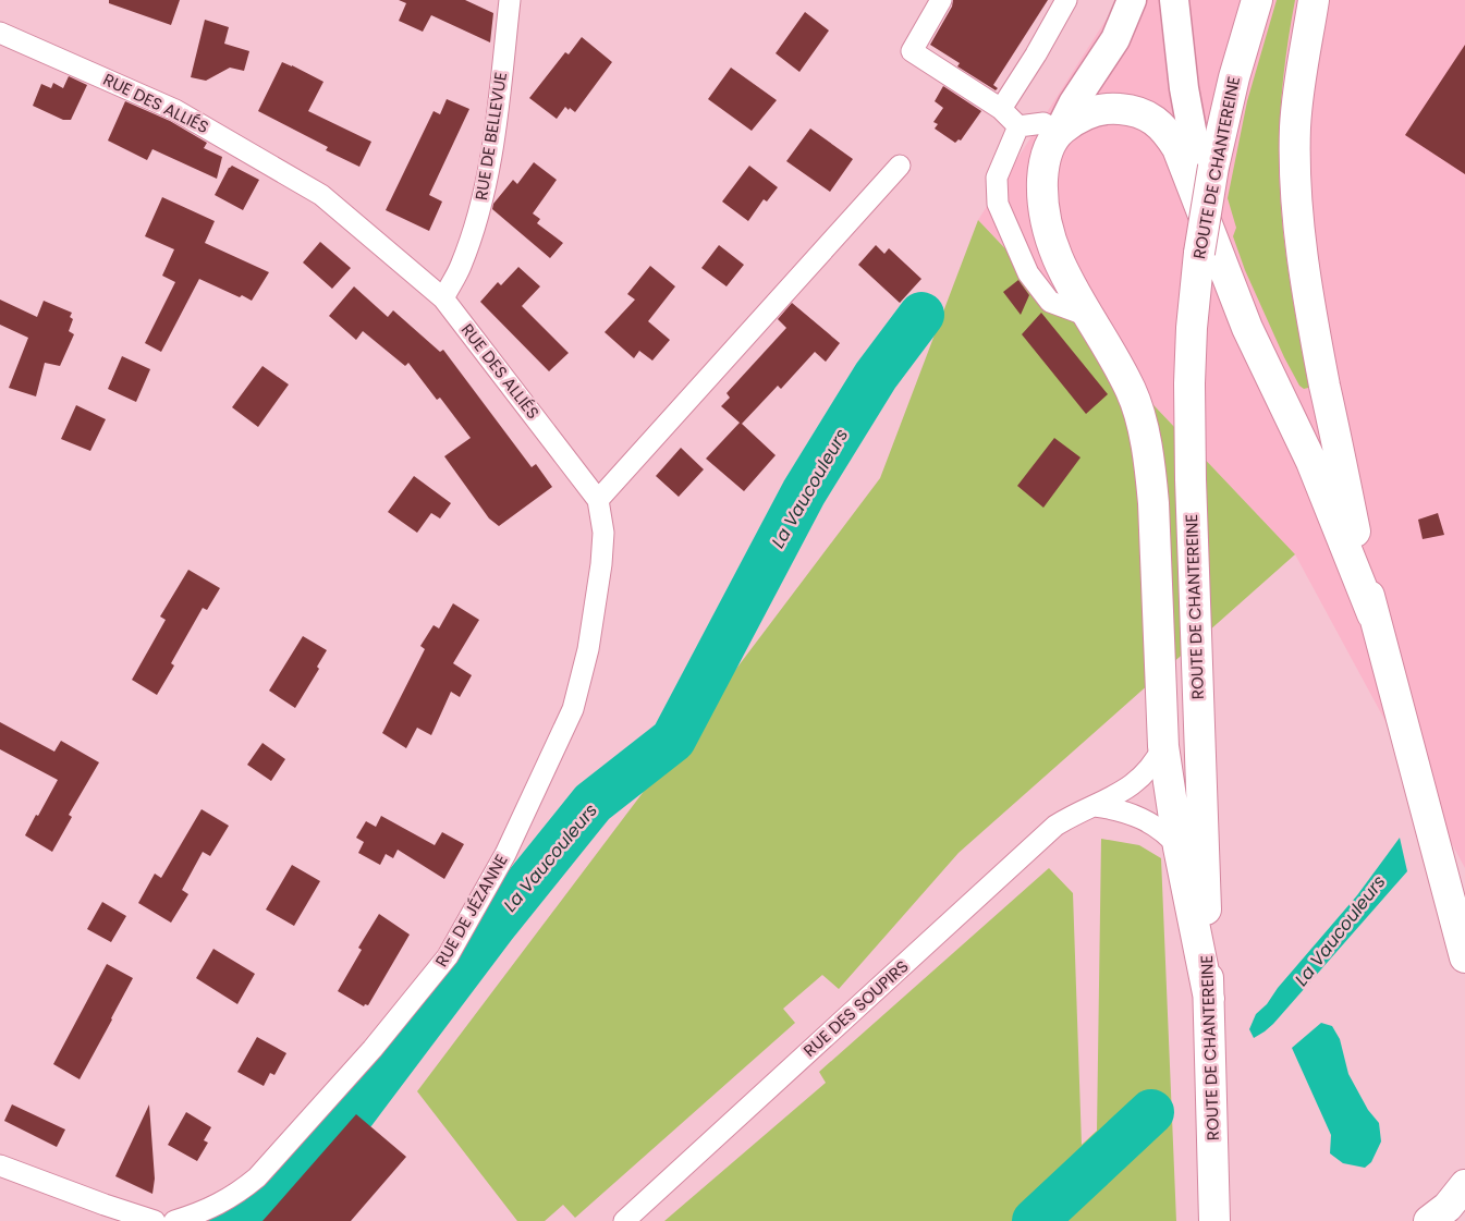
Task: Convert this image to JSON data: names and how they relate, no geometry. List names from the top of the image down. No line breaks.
{"streets":{"main road":["ROUTE DE CHANTEREINE"],"street":["RUE DES ALLIÉS","RUE DE BELLEVUE","RUE DE JÉZANNE","RUE DES SOUPIRS"]},"crossings":[["RUE DES ALLIÉS","RUE DE BELLEVUE"],["RUE DES ALLIÉS","RUE DE JÉZANNE"]],"water":["La Vaucouleurs"]}
